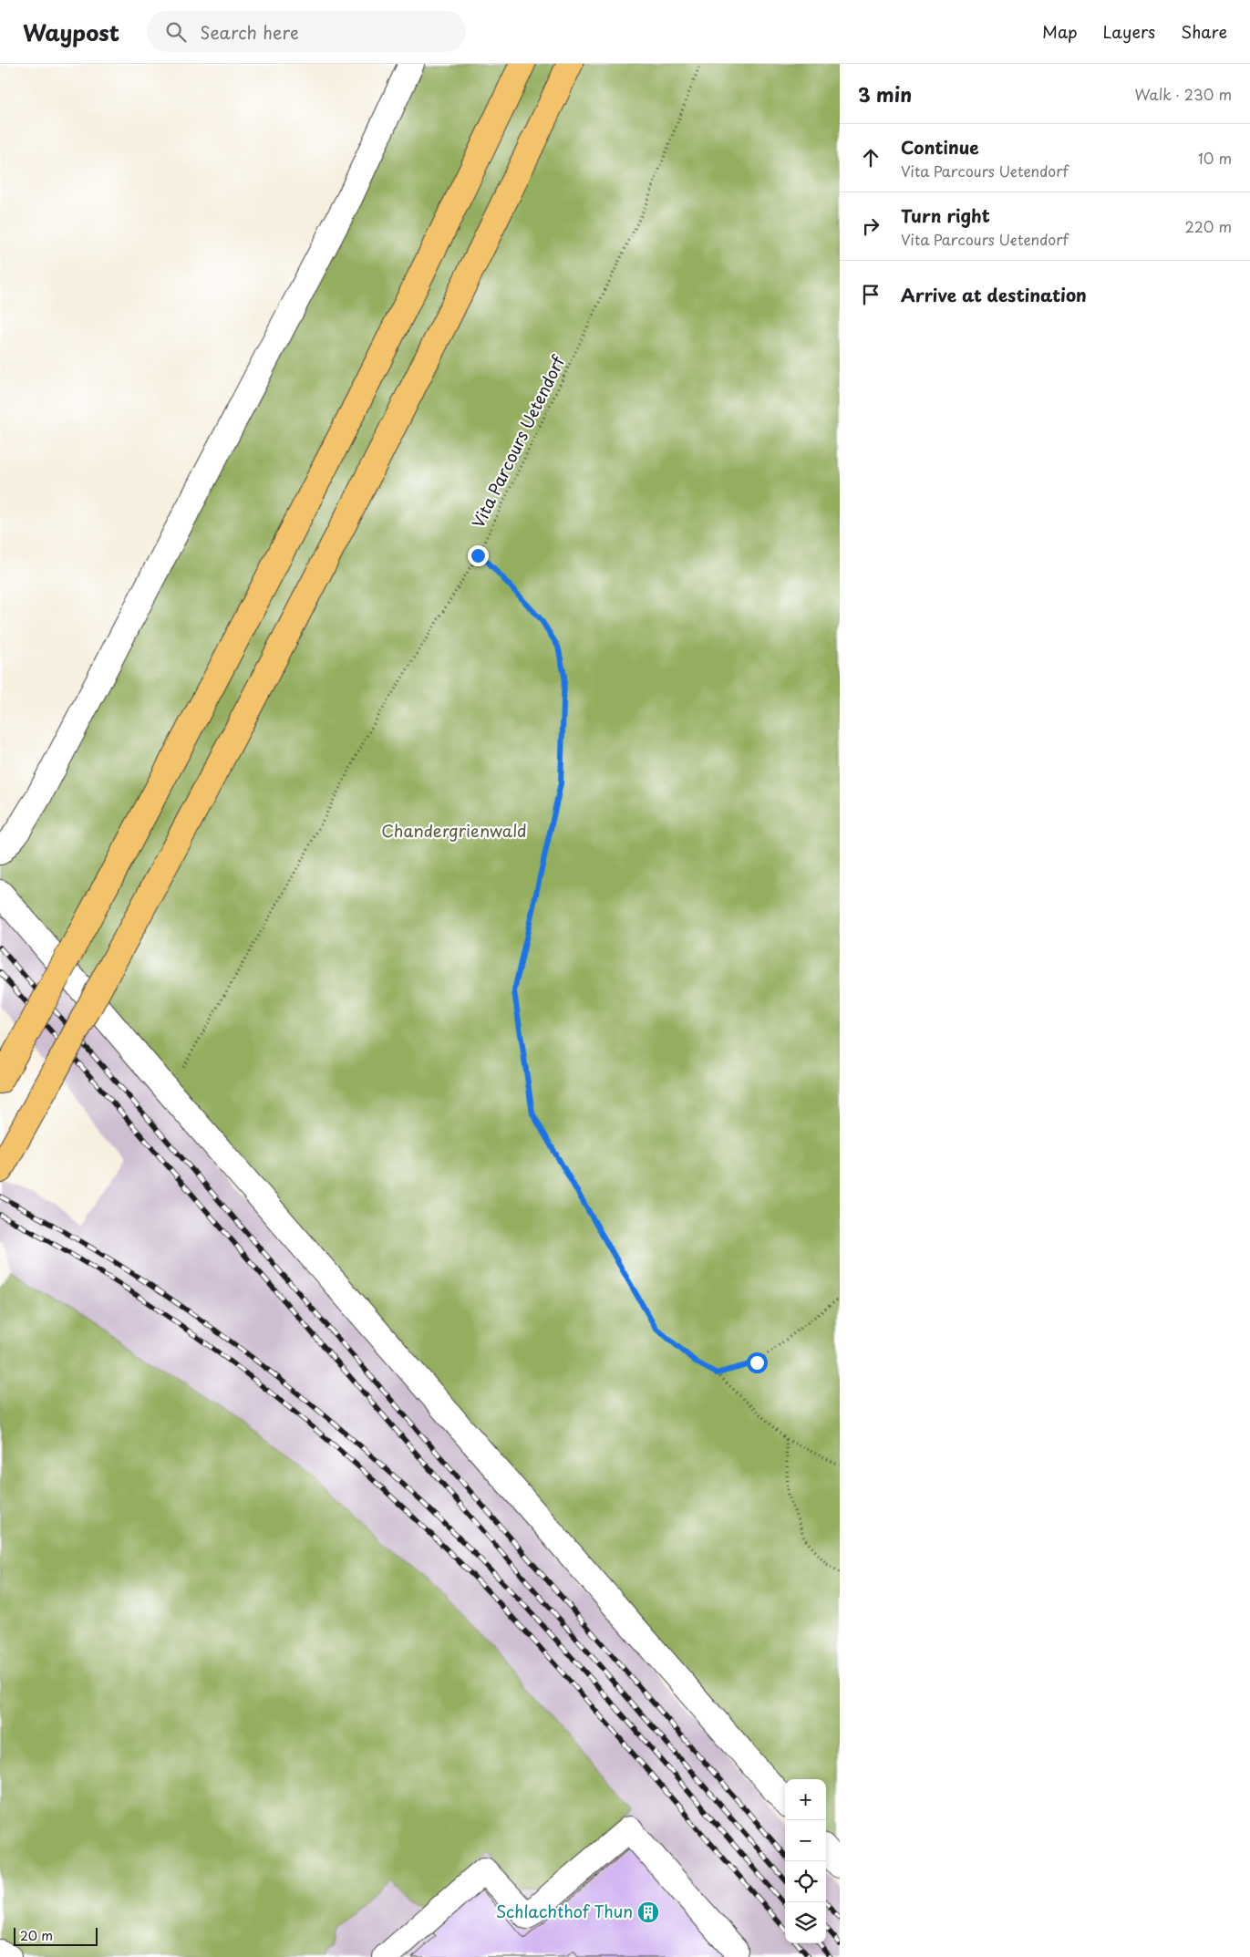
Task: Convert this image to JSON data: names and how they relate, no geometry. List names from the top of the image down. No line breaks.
{"streets":{"path":["Vita Parcours Uetendorf"]},"parks":["Chandergrienwald"],"places":{"building":["Schlachthof Thun"]},"scale_bar":"20 m","page":{"header":"Waypost","search":"Search here","nav":["Map","Layers","Share"],"heading":["3 min","Walk · 230 m"],"list":[["Continue","Vita Parcours Uetendorf","10 m"],["Turn right","Vita Parcours Uetendorf","220 m"],"Arrive at destination"],"map_buttons":["+","−"],"scale":"20 m"}}
